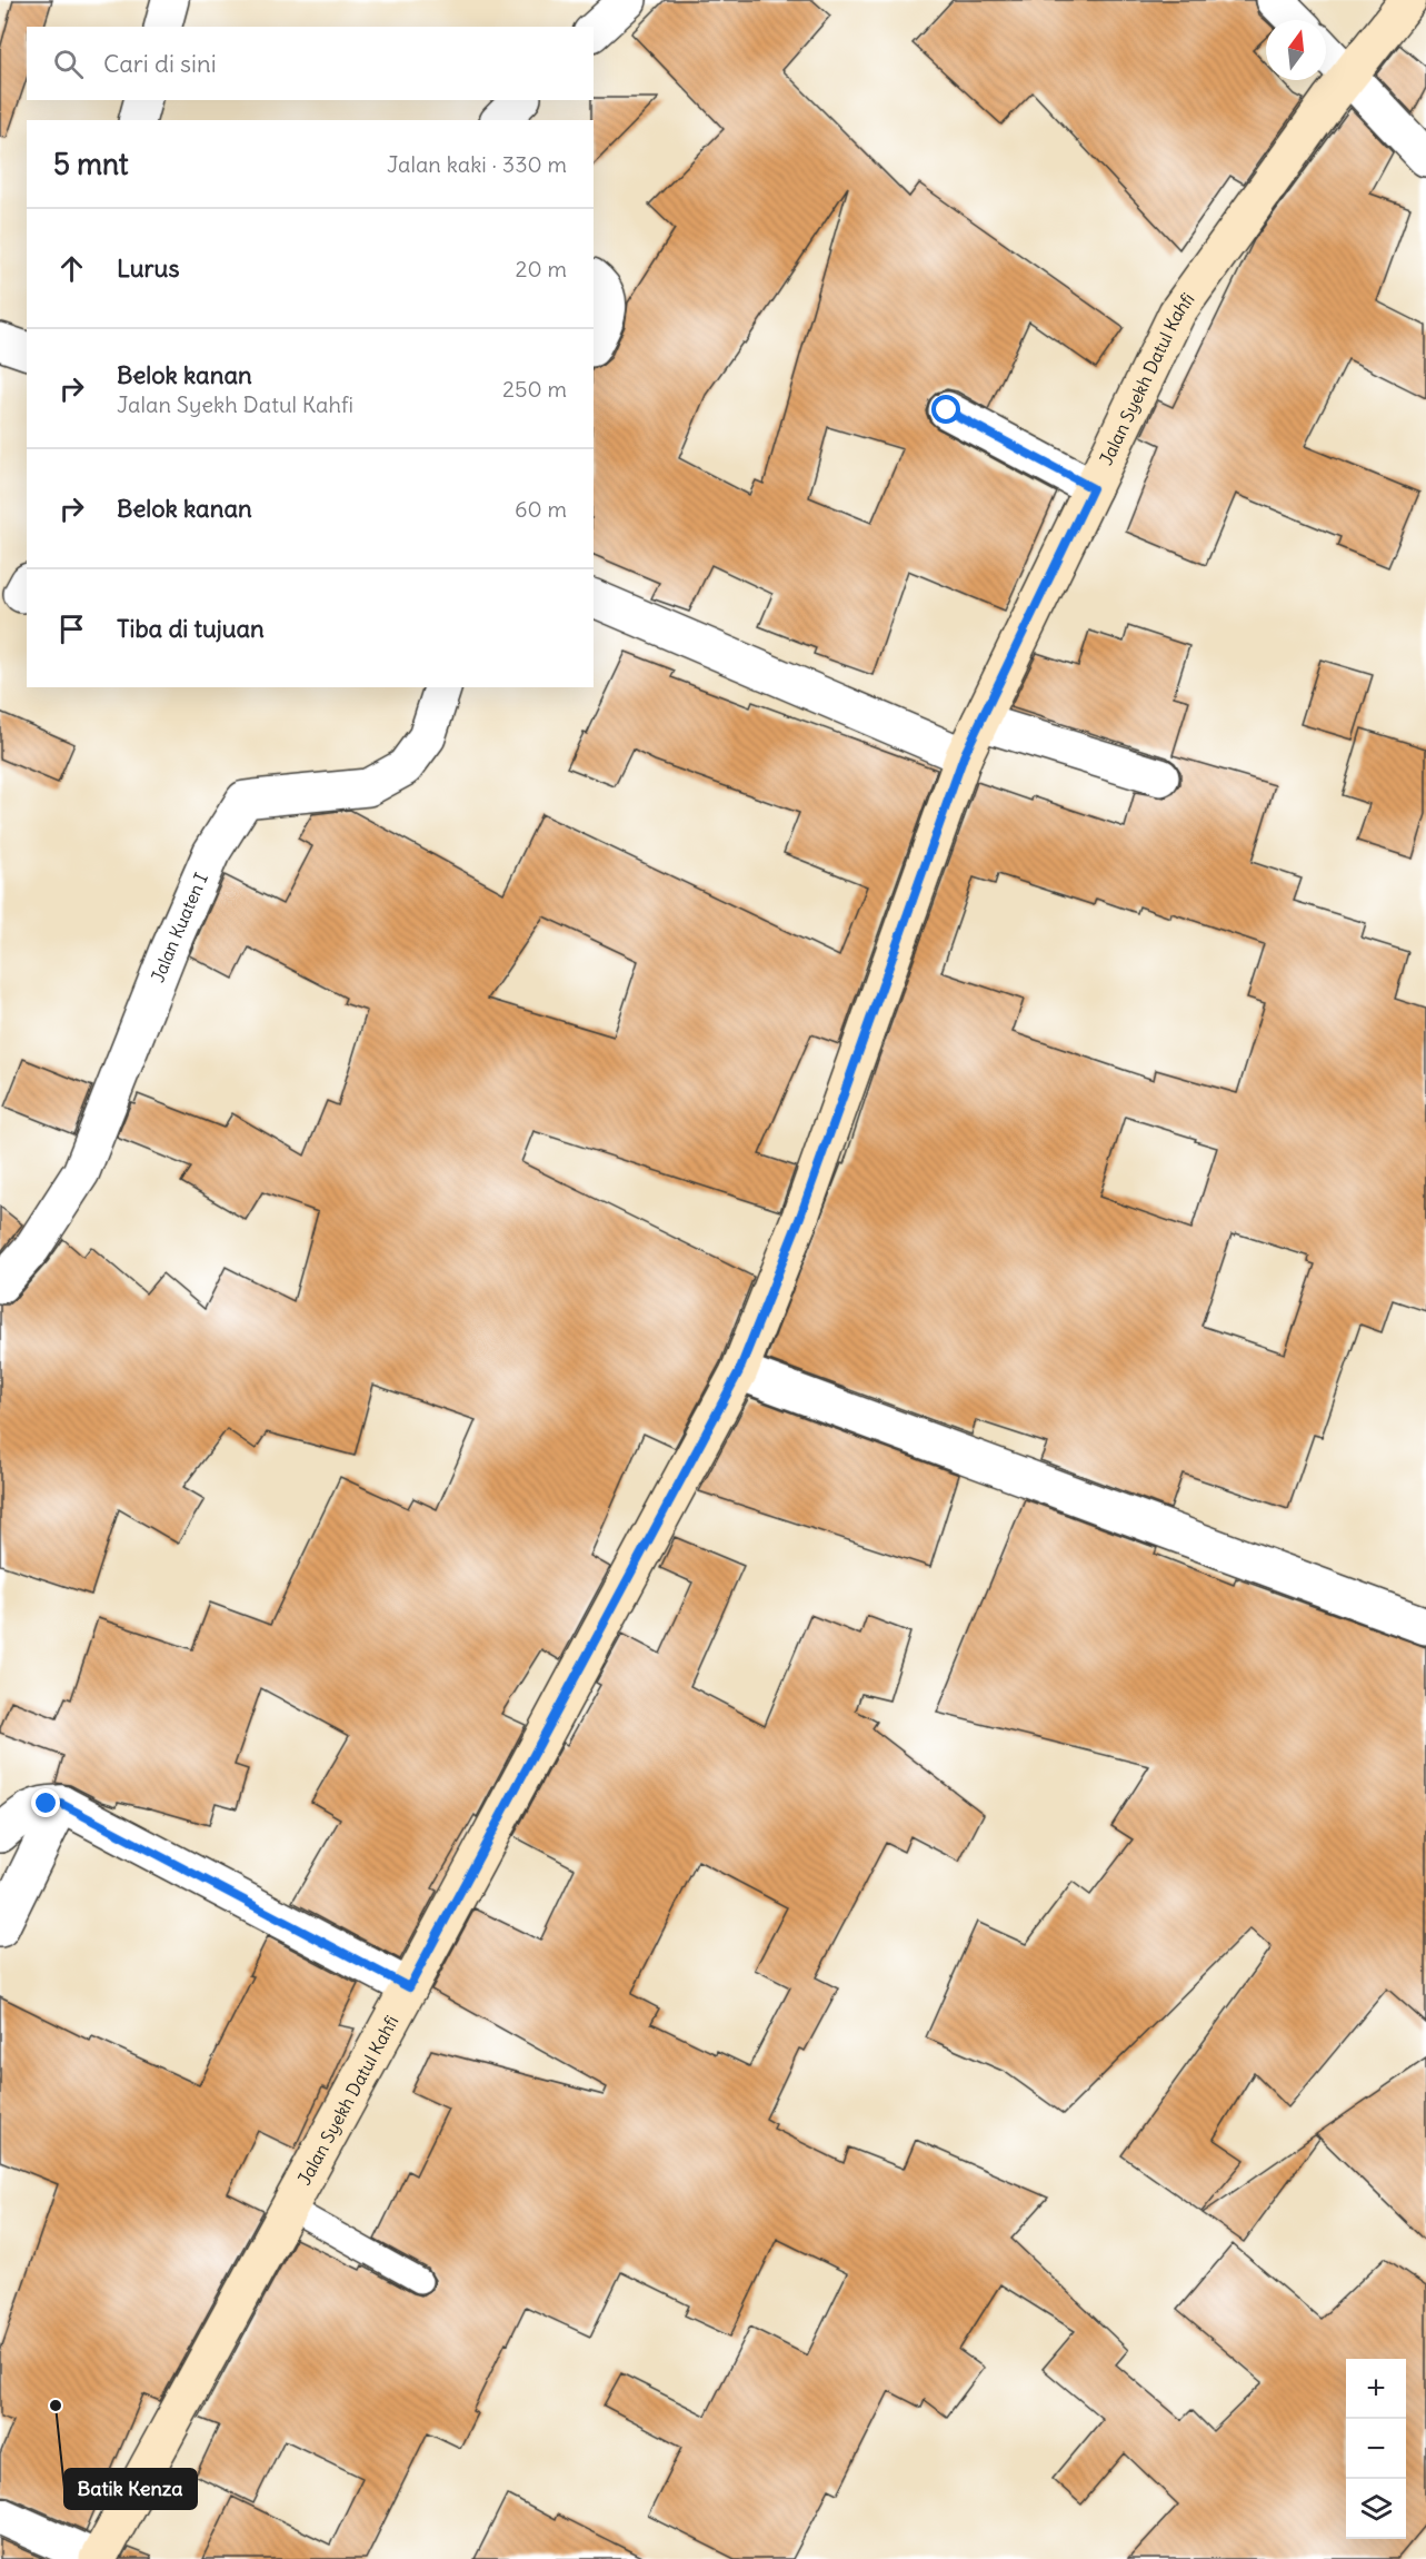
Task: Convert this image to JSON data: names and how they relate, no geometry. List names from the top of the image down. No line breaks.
{"streets":{"street":["Jalan Syekh Datul Kahfi","Jalan Kuaten I"]},"places":["Batik Kenza"],"north":"top","page":{"search":"Cari di sini","heading":["5 mnt","Jalan kaki · 330 m"],"list":[["Lurus","20 m"],["Belok kanan","Jalan Syekh Datul Kahfi","250 m"],["Belok kanan","60 m"],"Tiba di tujuan"],"map_buttons":["+","−"]}}
